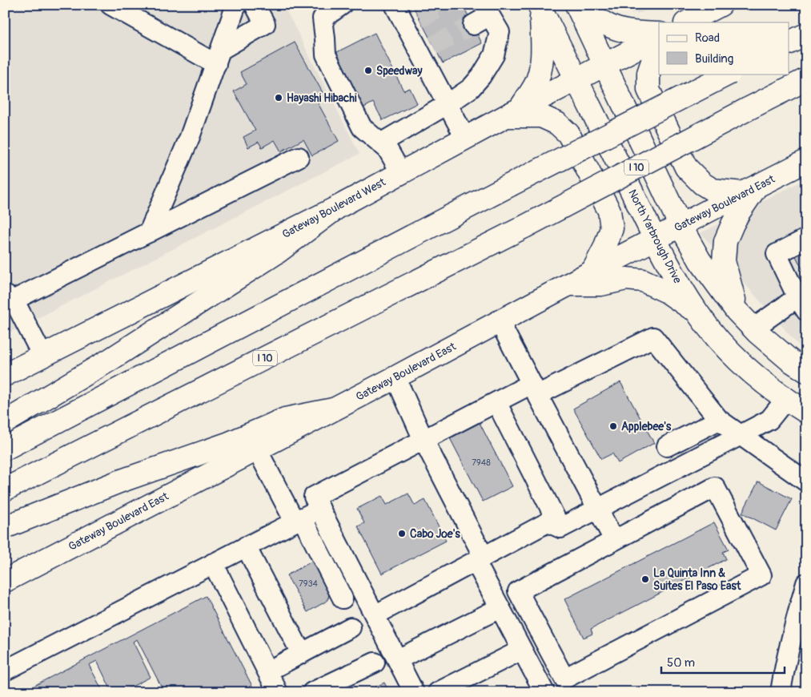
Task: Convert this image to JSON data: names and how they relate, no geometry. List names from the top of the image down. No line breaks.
{"streets":{"main road":["I 10","Gateway Boulevard East","Gateway Boulevard West","North Yarbrough Drive"]},"crossings":[["Gateway Boulevard East","North Yarbrough Drive"],["Gateway Boulevard West","North Yarbrough Drive"]],"places":["Speedway","Hayashi Hibachi","Applebee's","Cabo Joe's","La Quinta Inn & Suites El Paso East"],"house_numbers":["7948","7934"],"legend":["Road","Building"],"scale_bar":"50 m"}
